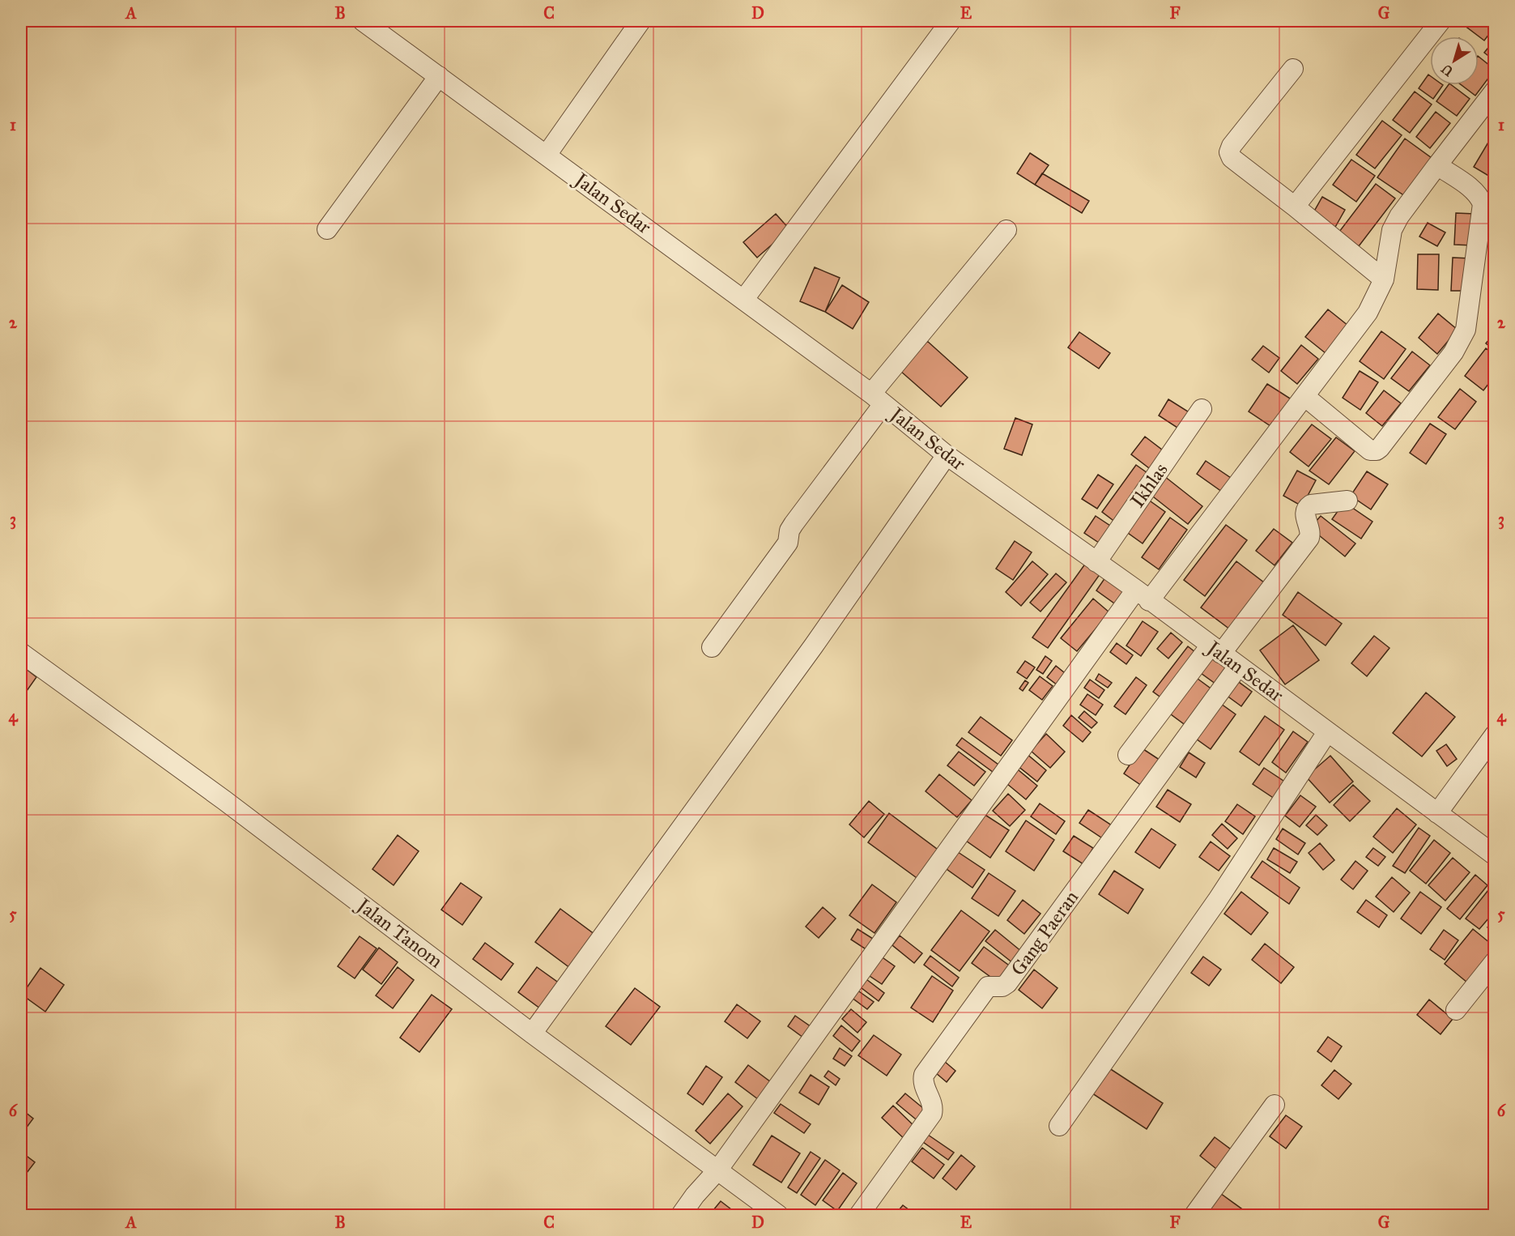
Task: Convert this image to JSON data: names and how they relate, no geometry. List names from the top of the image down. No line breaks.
{"streets":{"street":["Jalan Sedar","Ikhlas","Jalan Tanom","Gang Paeran"]},"crossings":[["Jalan Sedar","Ikhlas"],["Jalan Sedar","Gang Paeran"]],"north":"bottom left","grid":{"columns":["A","B","C","D","E","F","G"],"rows":["1","2","3","4","5","6"]}}
